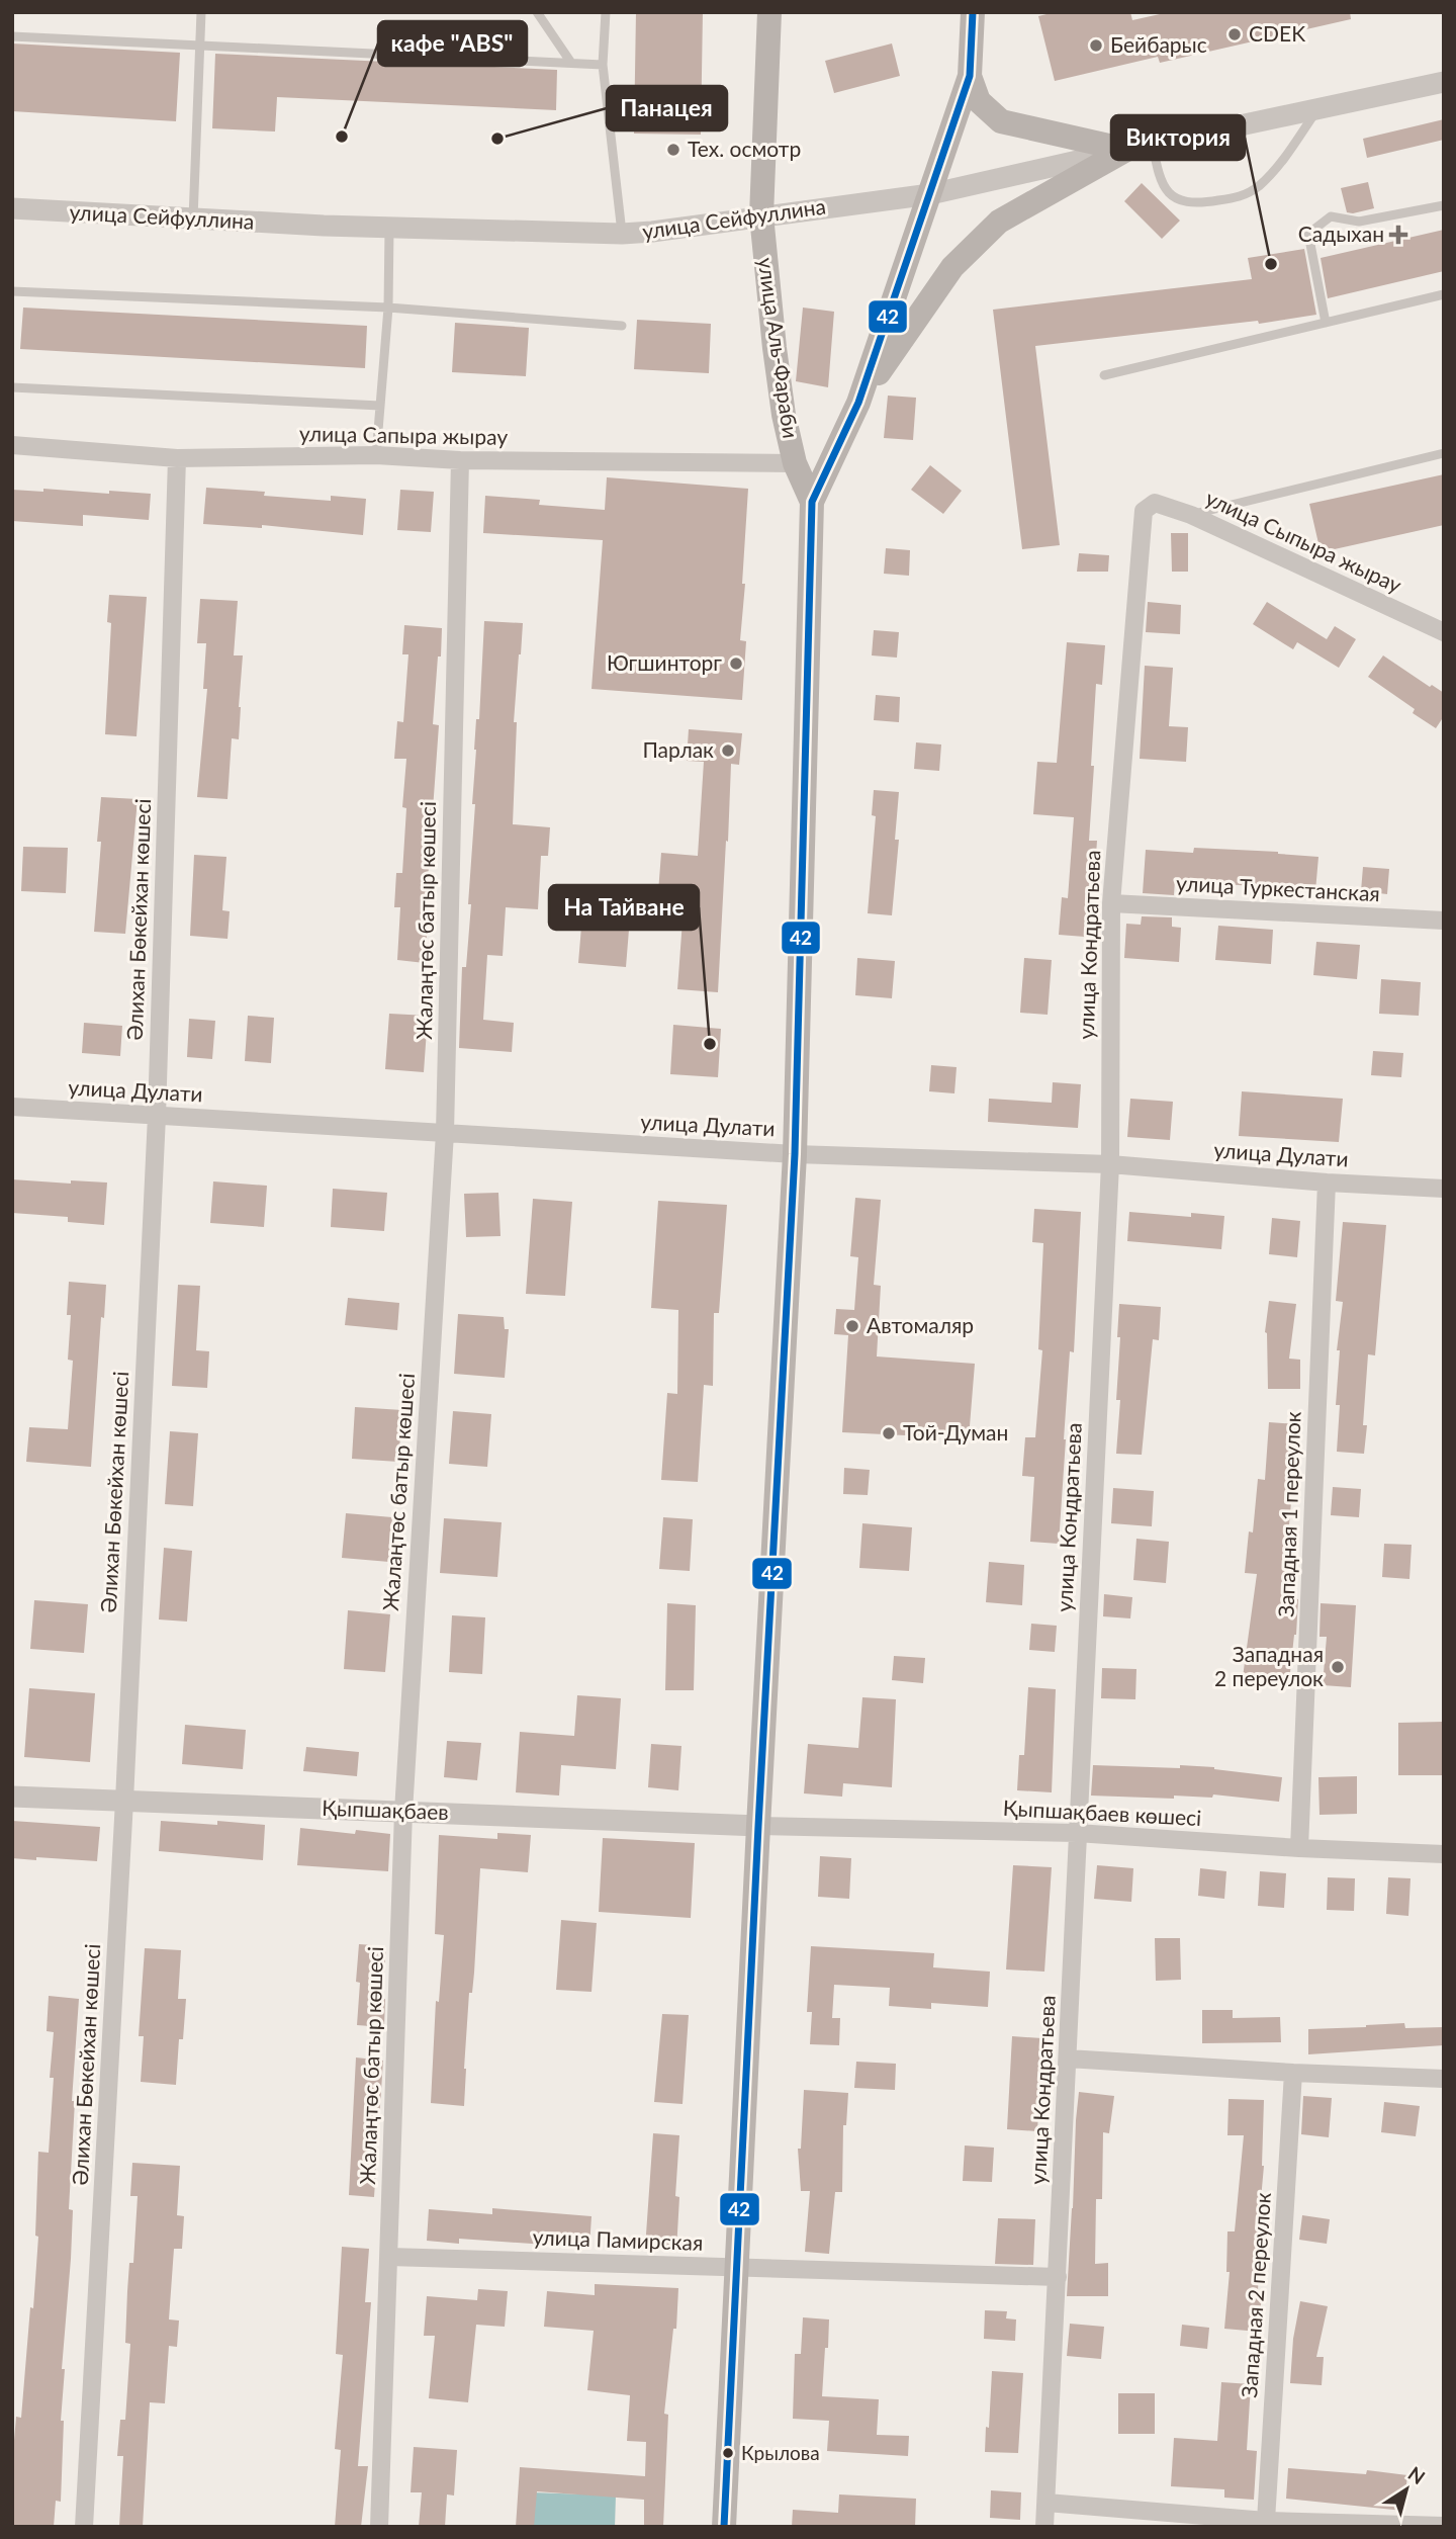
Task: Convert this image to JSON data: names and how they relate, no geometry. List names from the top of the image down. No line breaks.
{"streets":{"main road":["улица Аль-Фараби"],"street":["улица Сейфуллина","улица Сапыра жырау","улица Сыпыра жырау","улица Туркестанская","Әлихан Бөкейхан көшесі","Жалаңтөс батыр көшесі","улица Кондратьева","улица Дулати","Западная 1 переулок","Қыпшақбаев","Қыпшақбаев көшесі","улица Памирская","Западная 2 переулок"]},"crossings":[["улица Сейфуллина","улица Аль-Фараби"],["улица Аль-Фараби","улица Сапыра жырау"],["улица Сапыра жырау","Әлихан Бөкейхан көшесі"],["улица Сапыра жырау","Жалаңтөс батыр көшесі"],["улица Сыпыра жырау","улица Кондратьева"],["улица Туркестанская","улица Кондратьева"],["Әлихан Бөкейхан көшесі","улица Дулати"],["Әлихан Бөкейхан көшесі","Қыпшақбаев"],["Жалаңтөс батыр көшесі","улица Дулати"],["Жалаңтөс батыр көшесі","Қыпшақбаев"],["Жалаңтөс батыр көшесі","улица Памирская"],["улица Кондратьева","улица Дулати"],["улица Кондратьева","Қыпшақбаев көшесі"],["улица Кондратьева","улица Памирская"],["улица Дулати","Западная 1 переулок"],["Западная 1 переулок","Қыпшақбаев көшесі"],["Қыпшақбаев","Қыпшақбаев көшесі"]],"places":{"other":["CDEK","Бейбарыс","кафе \"ABS\"","Панацея","Тех. осмотр","Виктория","Югшинторг","Парлак","На Тайване","Автомаляр","Той-Думан","Западная 2 переулок","Крылова"],"health":["Садыхан"]},"lines":["transit line 42"],"north":"top right"}
